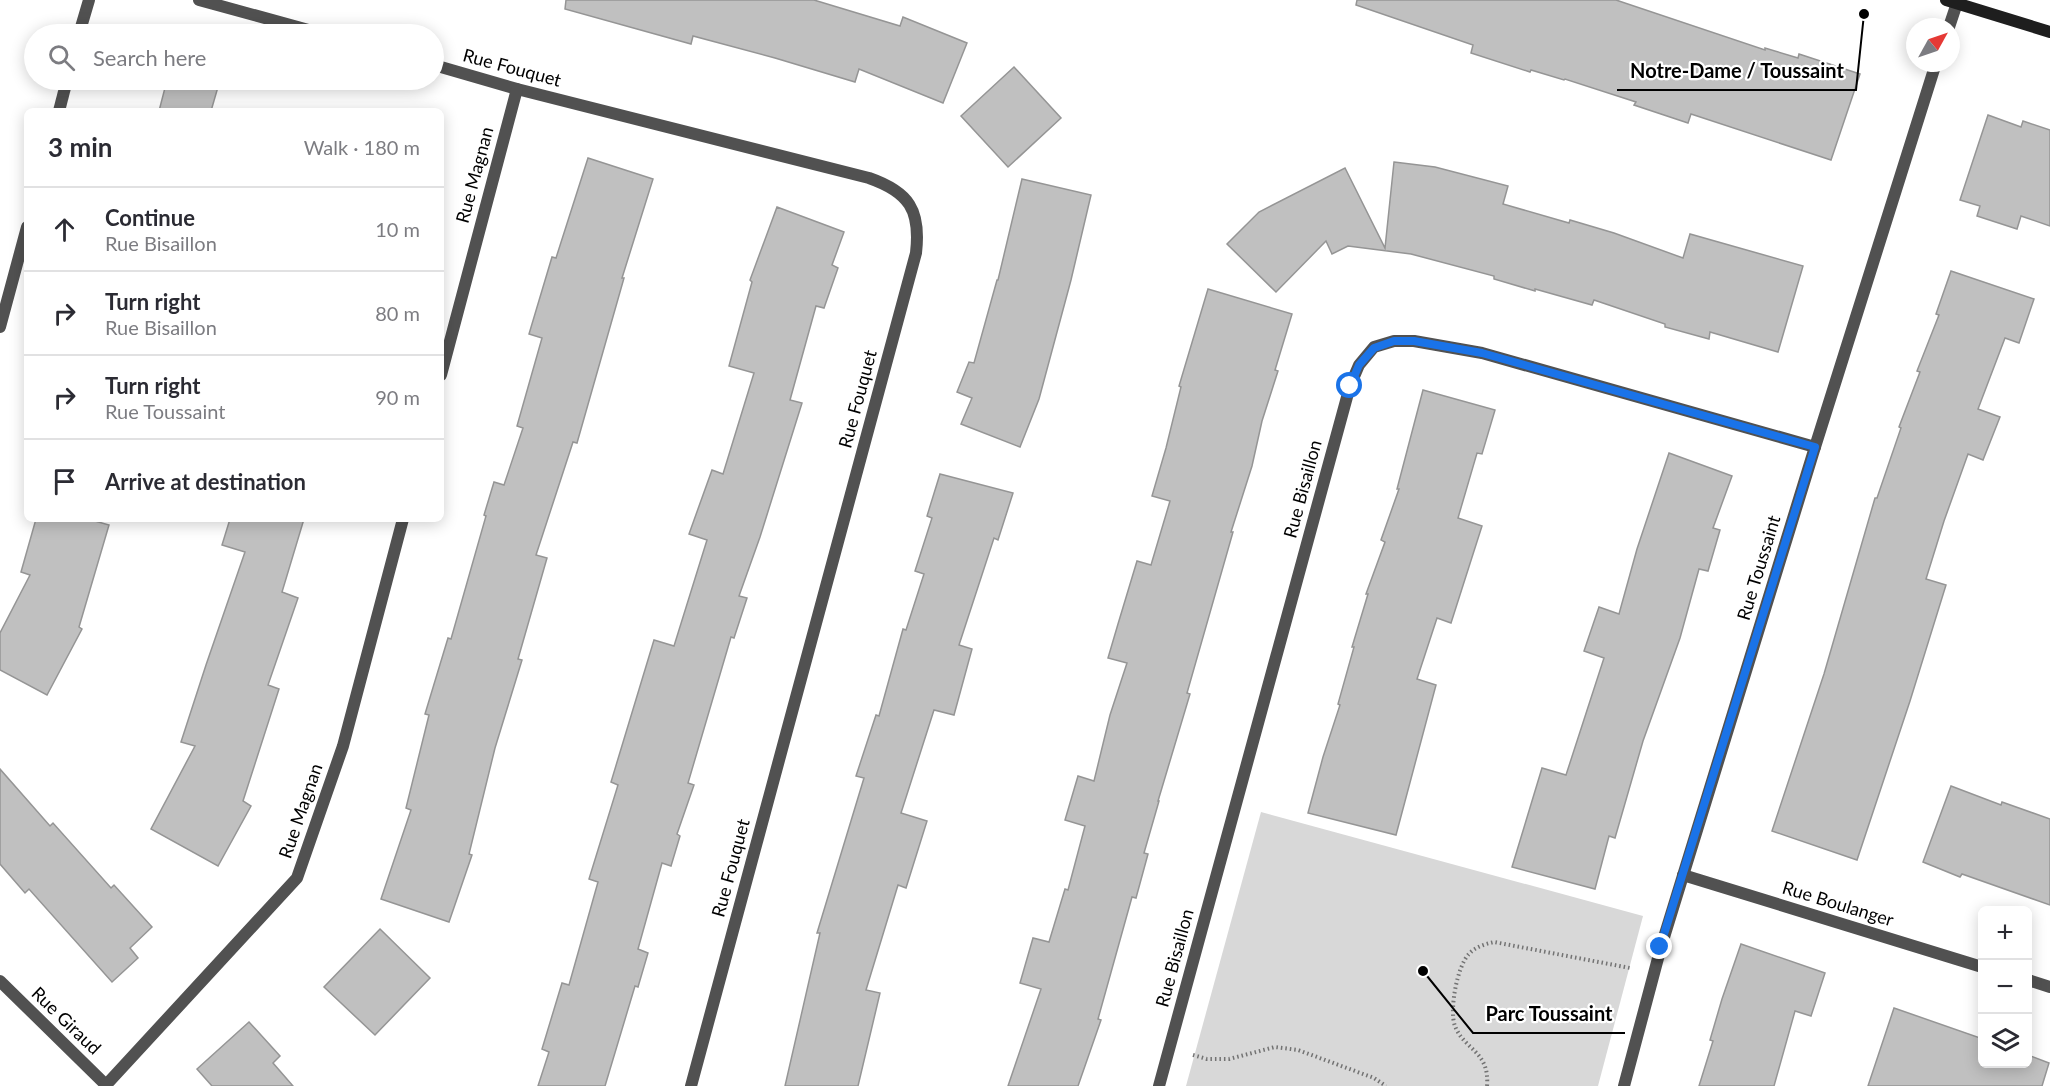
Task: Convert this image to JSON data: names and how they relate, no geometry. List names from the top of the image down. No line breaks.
{"streets":{"street":["Rue Fouquet","Rue Magnan","Rue Bisaillon","Rue Toussaint","Rue Boulanger","Rue Giraud"]},"crossings":[["Rue Fouquet","Rue Magnan"],["Rue Magnan","Rue Giraud"],["Rue Bisaillon","Rue Toussaint"],["Rue Toussaint","Rue Boulanger"]],"places":["Notre-Dame / Toussaint","Parc Toussaint"],"north":"top right","page":{"search":"Search here","heading":["3 min","Walk · 180 m"],"list":[["Continue","Rue Bisaillon","10 m"],["Turn right","Rue Bisaillon","80 m"],["Turn right","Rue Toussaint","90 m"],"Arrive at destination"],"map_buttons":["+","−"]}}
